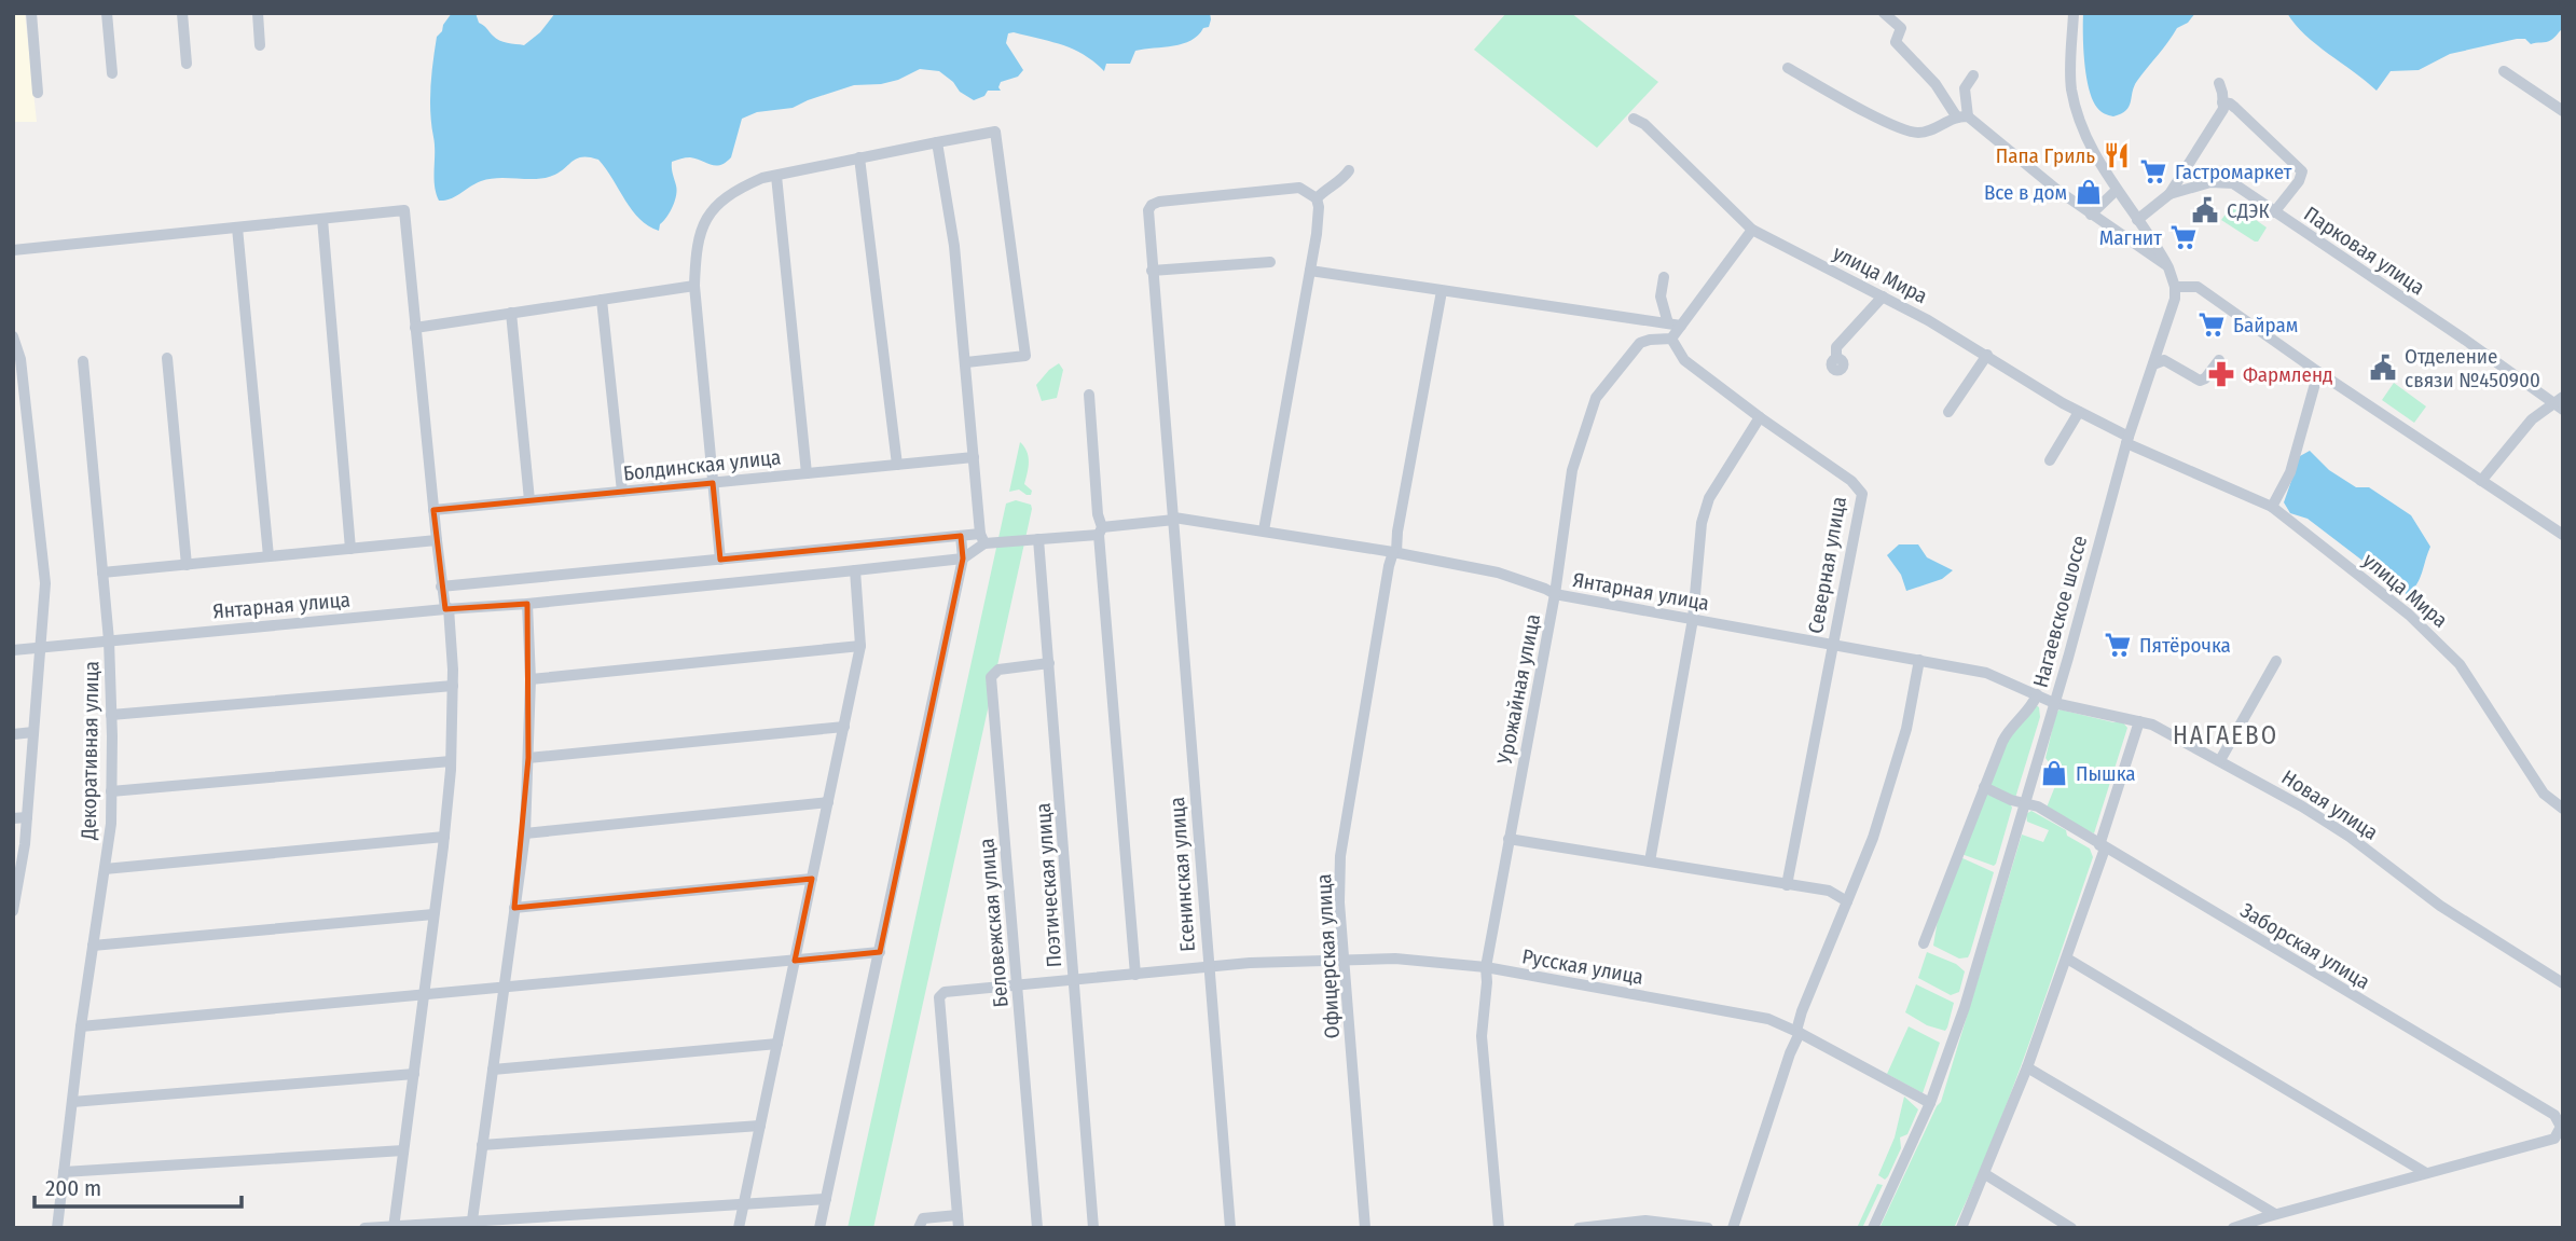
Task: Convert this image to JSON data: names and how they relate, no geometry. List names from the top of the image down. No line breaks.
{"streets":{"street":["Парковая улица","улица Мира","Болдинская улица","Северная улица","Янтарная улица","Нагаевское шоссе","Урожайная улица","Декоративная улица","Новая улица","Есенинская улица","Поэтическая улица","Беловежская улица","Заборская улица","Офицерская улица","Русская улица"]},"crossings":[["улица Мира","Нагаевское шоссе"],["Северная улица","Янтарная улица"],["Северная улица","Урожайная улица"],["Янтарная улица","Нагаевское шоссе"],["Янтарная улица","Урожайная улица"],["Янтарная улица","Декоративная улица"],["Янтарная улица","Новая улица"],["Янтарная улица","Есенинская улица"],["Янтарная улица","Поэтическая улица"],["Янтарная улица","Офицерская улица"],["Нагаевское шоссе","Новая улица"],["Нагаевское шоссе","Заборская улица"],["Нагаевское шоссе","Русская улица"],["Урожайная улица","Русская улица"],["Есенинская улица","Русская улица"],["Поэтическая улица","Беловежская улица"],["Поэтическая улица","Русская улица"],["Беловежская улица","Русская улица"],["Офицерская улица","Русская улица"]],"districts":["НАГАЕВО"],"places":{"restaurant":["Папа Гриль"],"supermarket":["Гастромаркет","Магнит","Байрам","Пятёрочка"],"shop":["Все в дом","Пышка"],"public building":["СДЭК","Отделение связи №450900"],"pharmacy":["Фармленд"]},"scale_bar":"200 m"}
